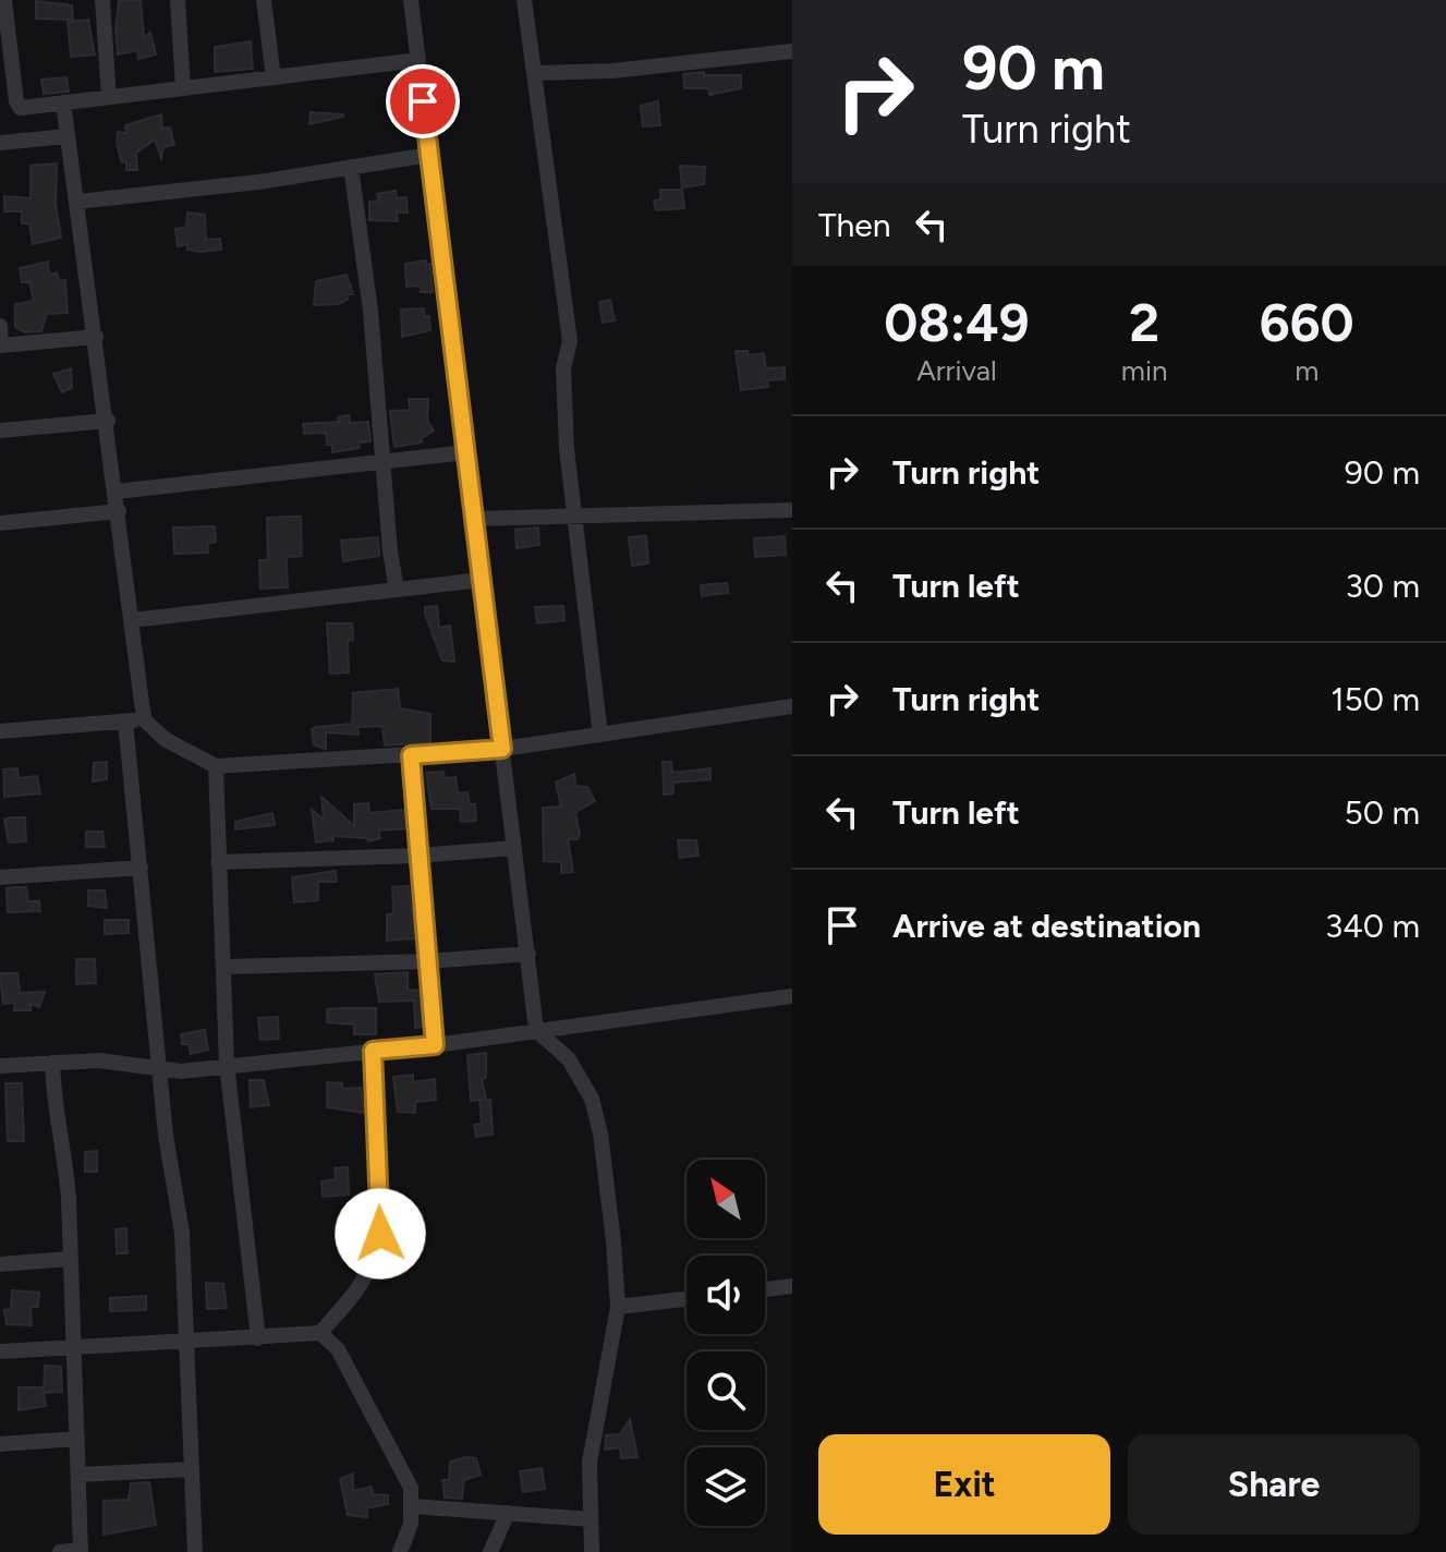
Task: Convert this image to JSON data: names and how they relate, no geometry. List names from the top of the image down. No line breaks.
{"north":"top left","page":{"turn":["90 m","Turn right"],"then":"Then","eta":["08:49","Arrival","2","min","660","m"],"list":[{"name":"Turn right","value":"90 m"},{"name":"Turn left","value":"30 m"},{"name":"Turn right","value":"150 m"},{"name":"Turn left","value":"50 m"},{"name":"Arrive at destination","value":"340 m"}],"buttons":["Exit","Share"]}}
